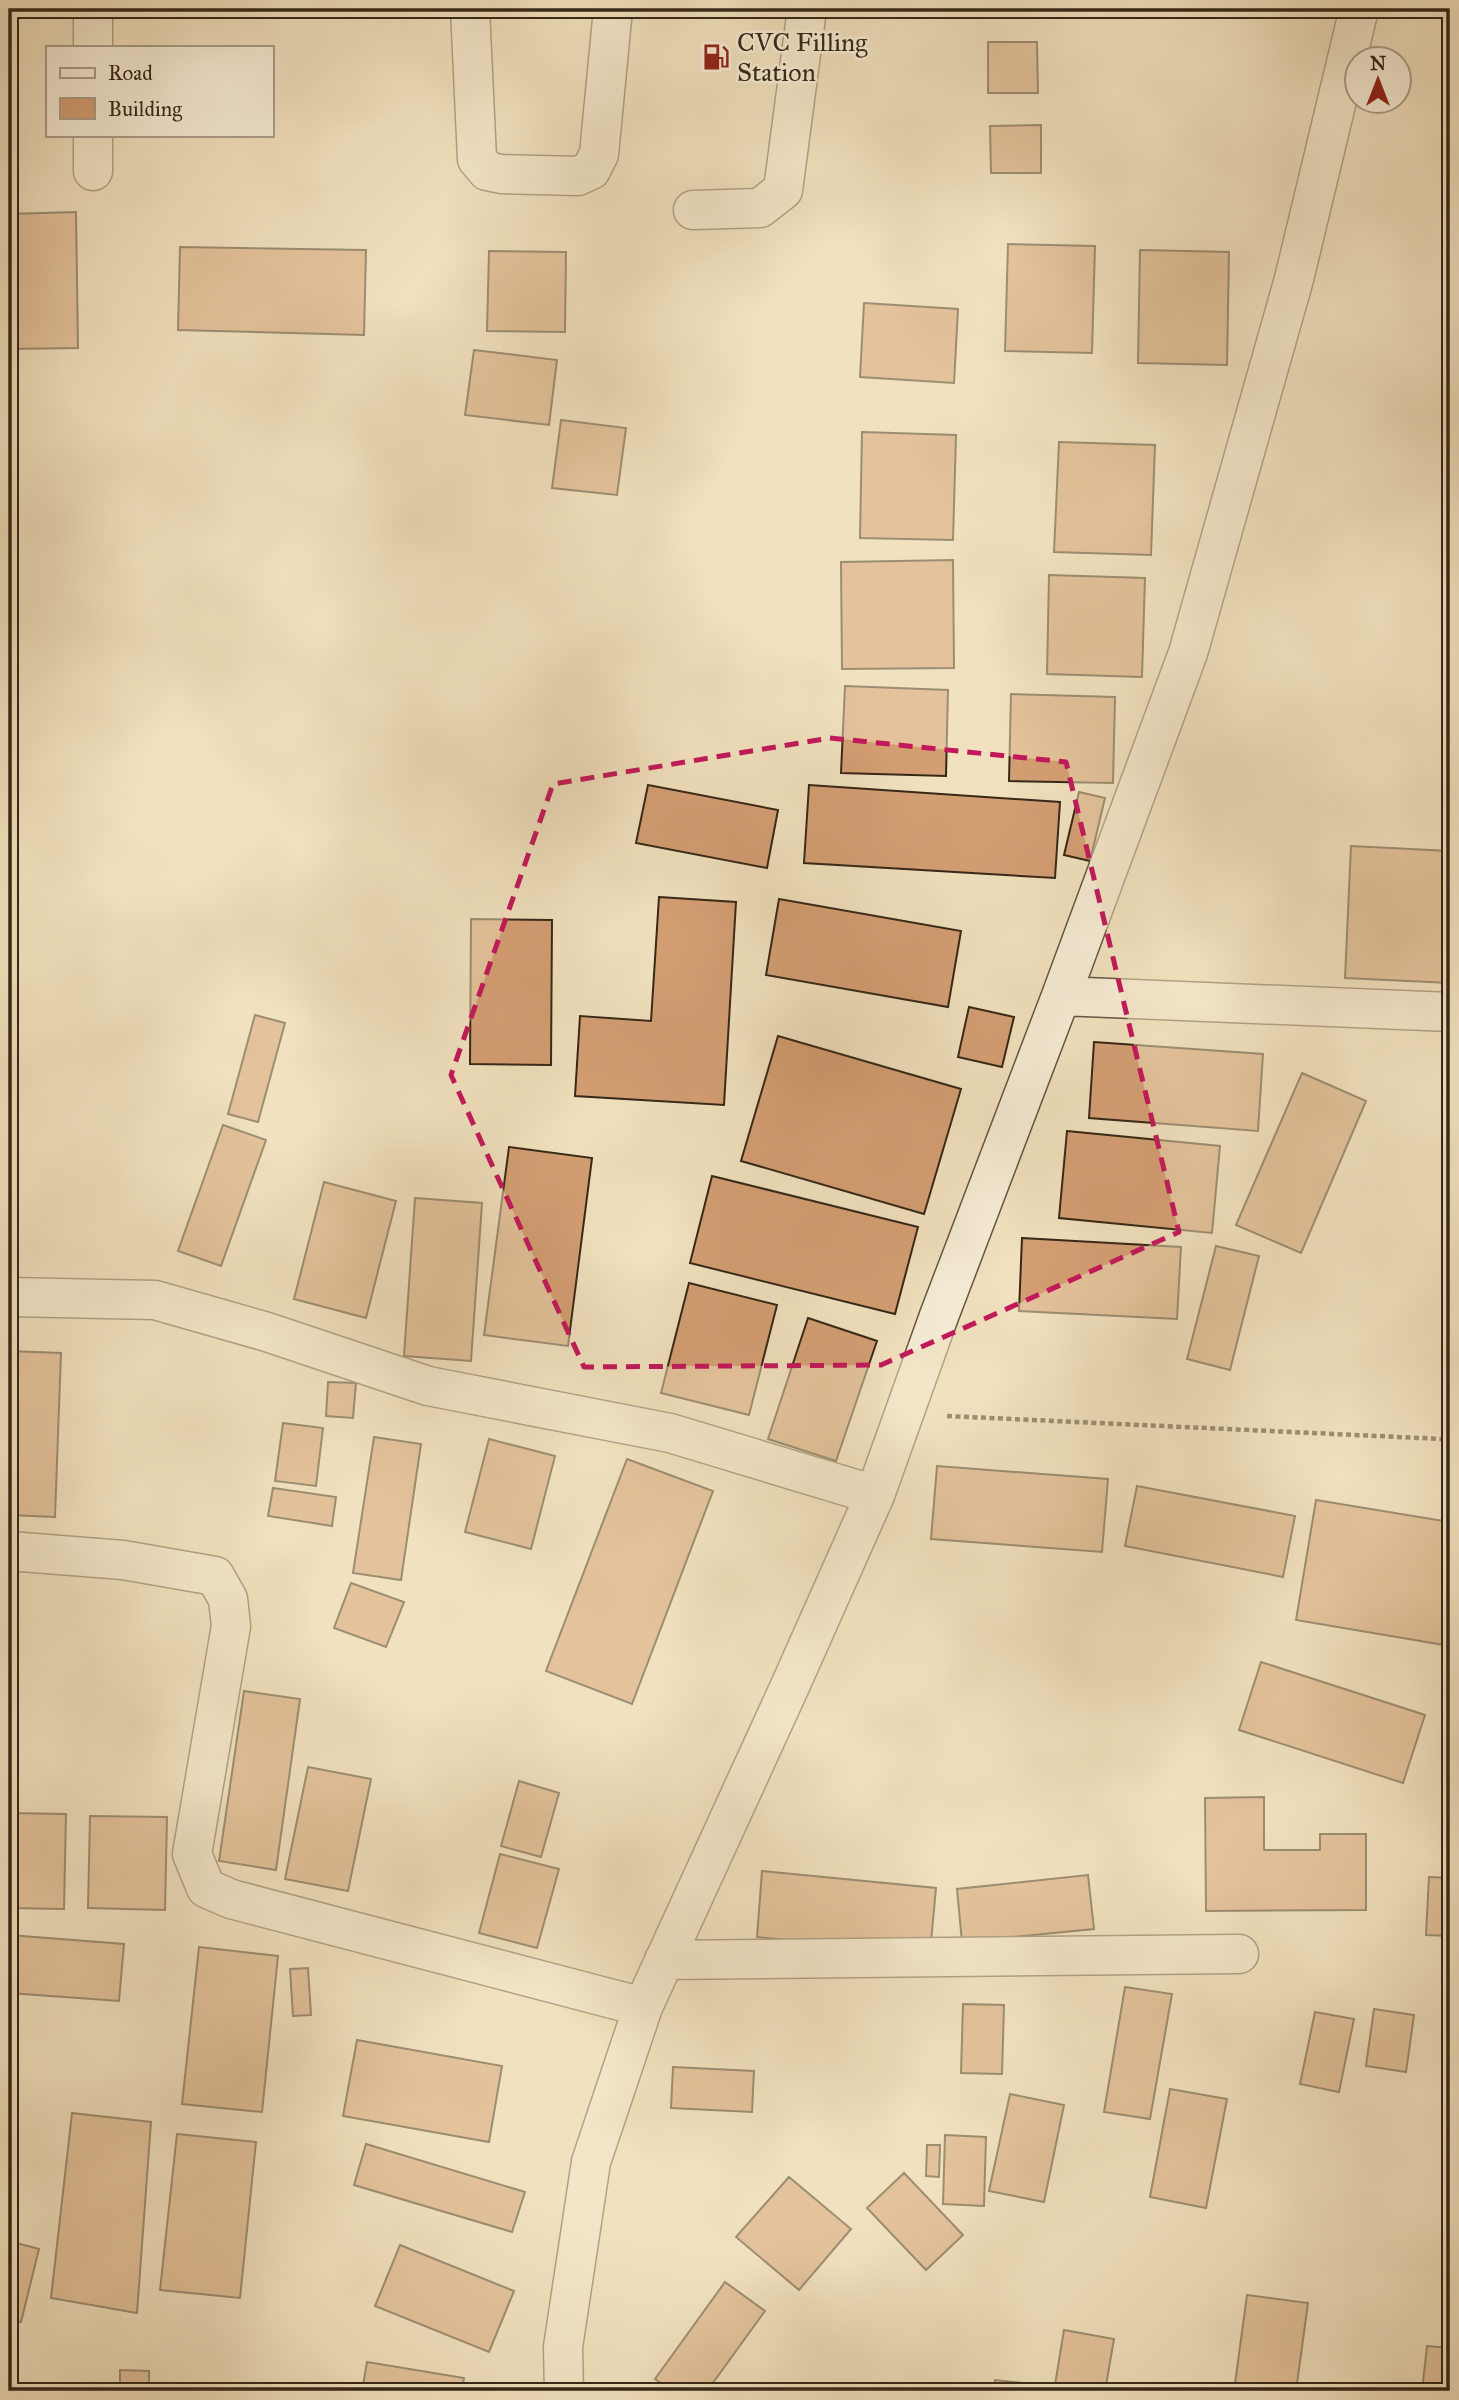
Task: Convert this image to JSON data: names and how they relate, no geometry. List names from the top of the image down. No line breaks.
{"places":{"fuel station":["CVC Filling Station"]},"legend":["Road","Building"],"north":"top"}
